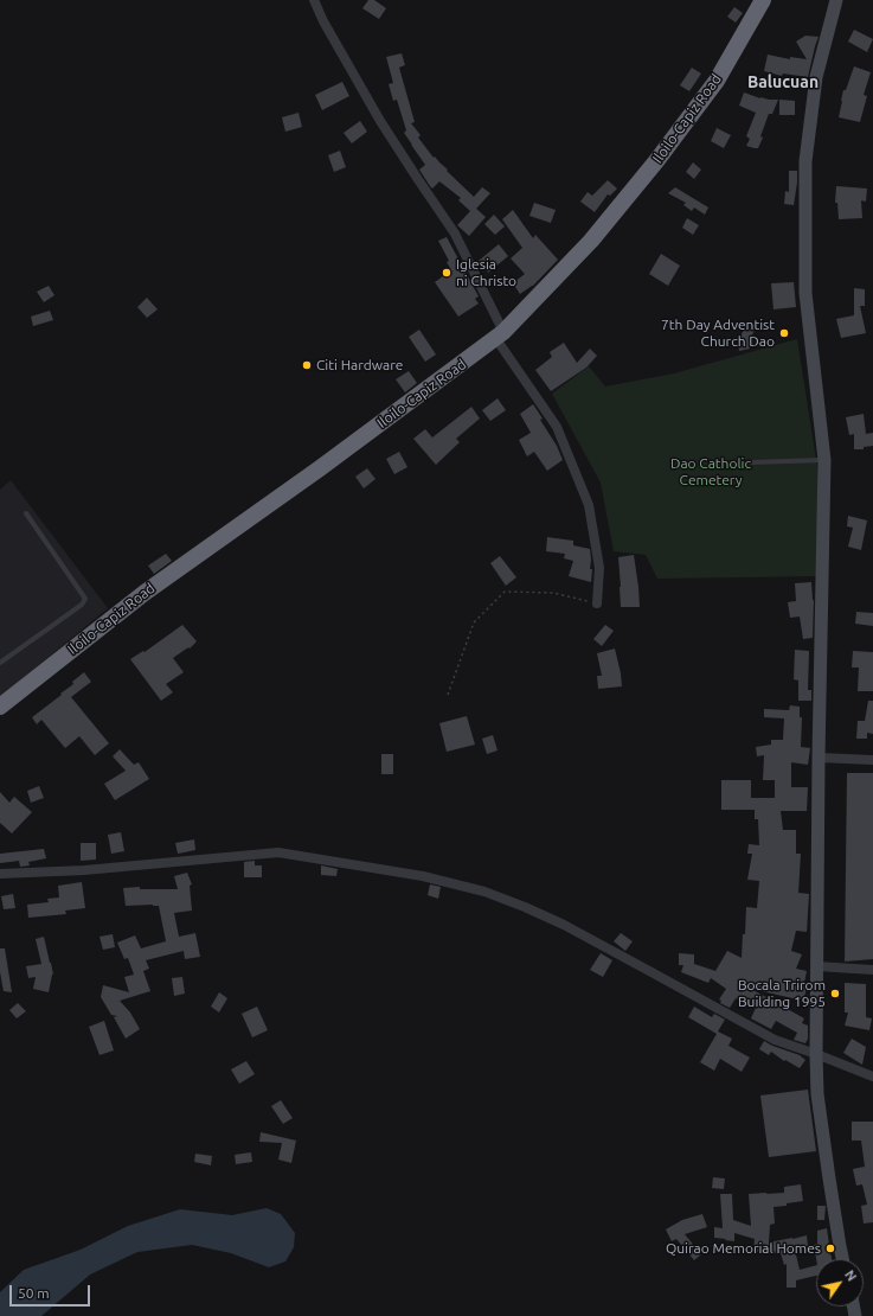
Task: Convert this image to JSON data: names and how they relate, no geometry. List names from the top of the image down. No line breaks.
{"streets":{"highway":["Iloilo-Capiz Road"]},"districts":["Balucuan"],"parks":["Dao Catholic Cemetery"],"places":["Iglesia ni Christo","7th Day Adventist Church Dao","Citi Hardware","Bocala Trirom Building 1995","Quirao Memorial Homes"],"scale_bar":"50 m","north":"top right"}
